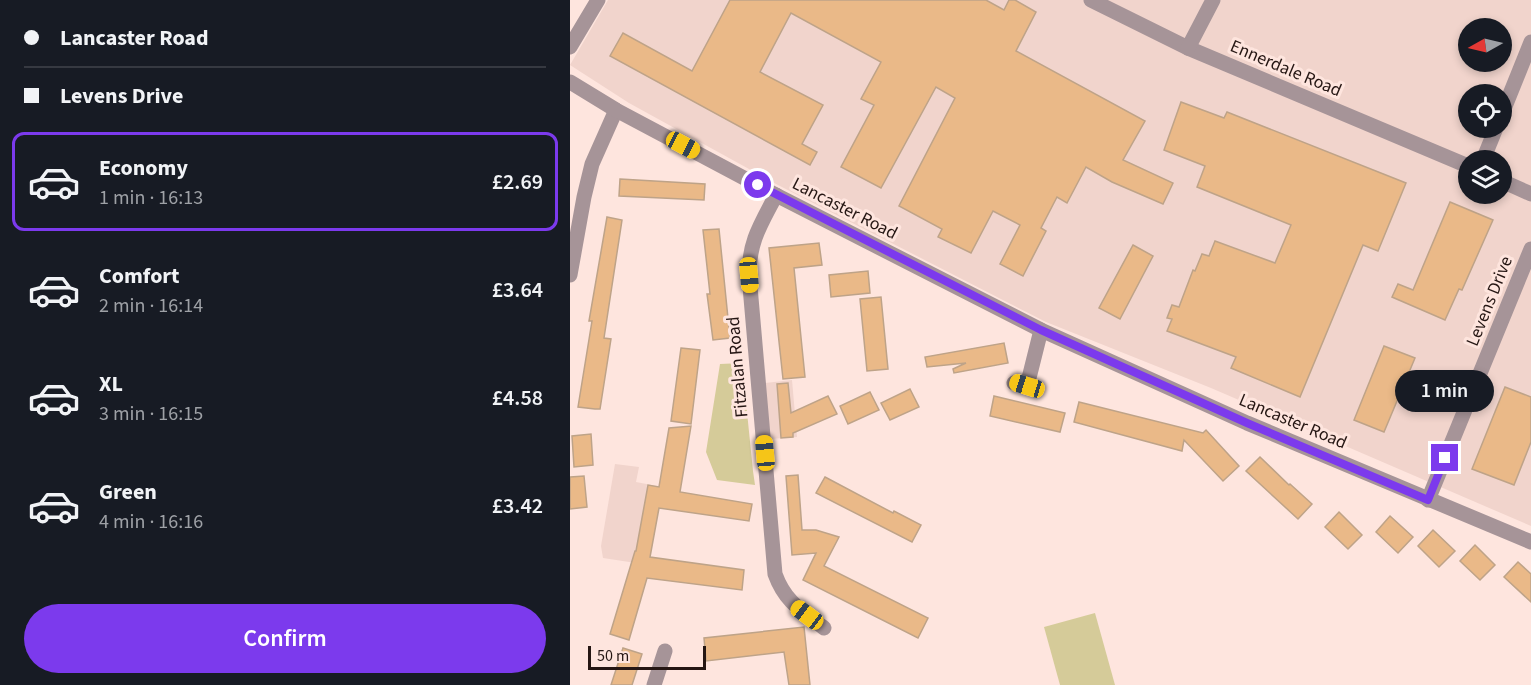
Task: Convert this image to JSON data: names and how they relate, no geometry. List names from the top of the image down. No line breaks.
{"streets":{"street":["Ennerdale Road","Lancaster Road","Levens Drive","Fitzalan Road"]},"crossings":[["Lancaster Road","Levens Drive"],["Lancaster Road","Fitzalan Road"]],"scale_bar":"50 m","north":"left","page":{"banner":["Lancaster Road","Levens Drive"],"list":[{"name":"Economy","note":"1 min · 16:13","value":"£2.69"},{"name":"Comfort","note":"2 min · 16:14","value":"£3.64"},{"name":"XL","note":"3 min · 16:15","value":"£4.58"},{"name":"Green","note":"4 min · 16:16","value":"£3.42"}],"bubble":"1 min","buttons":"Confirm","scale":"50 m"}}
